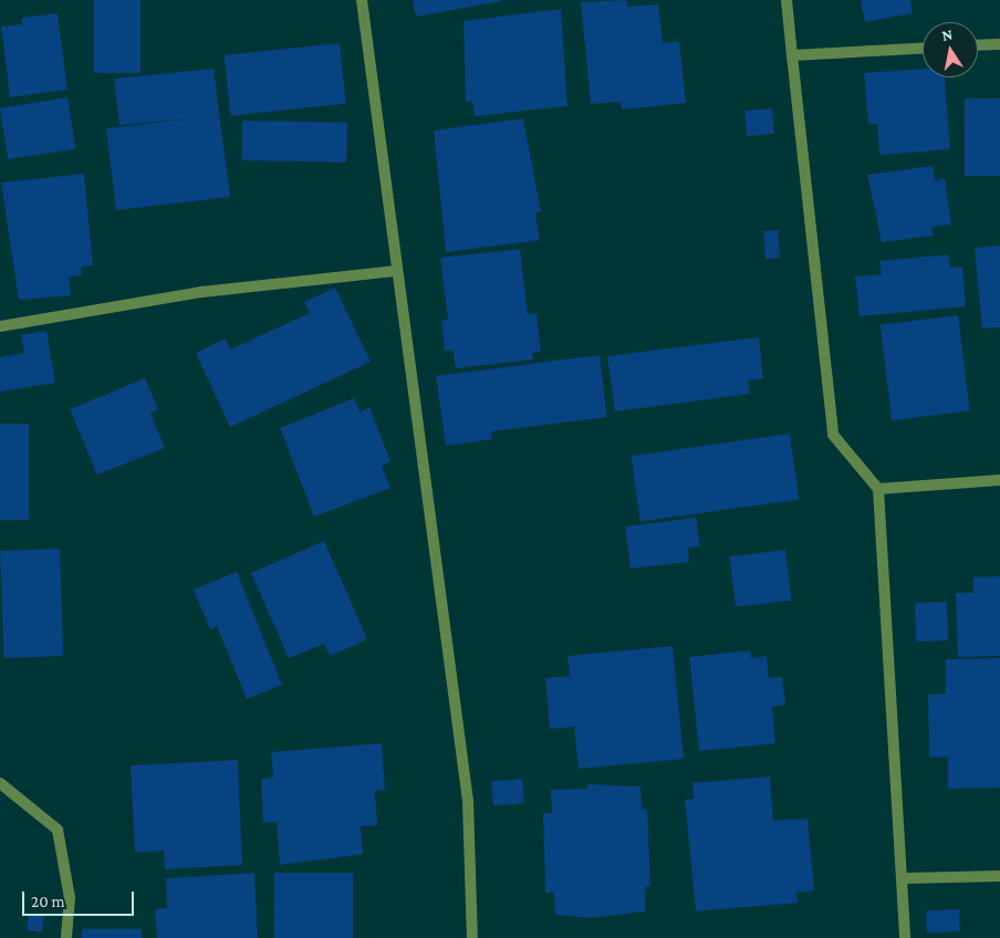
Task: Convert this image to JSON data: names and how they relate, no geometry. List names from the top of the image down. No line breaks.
{"scale_bar":"20 m","north":"top"}
